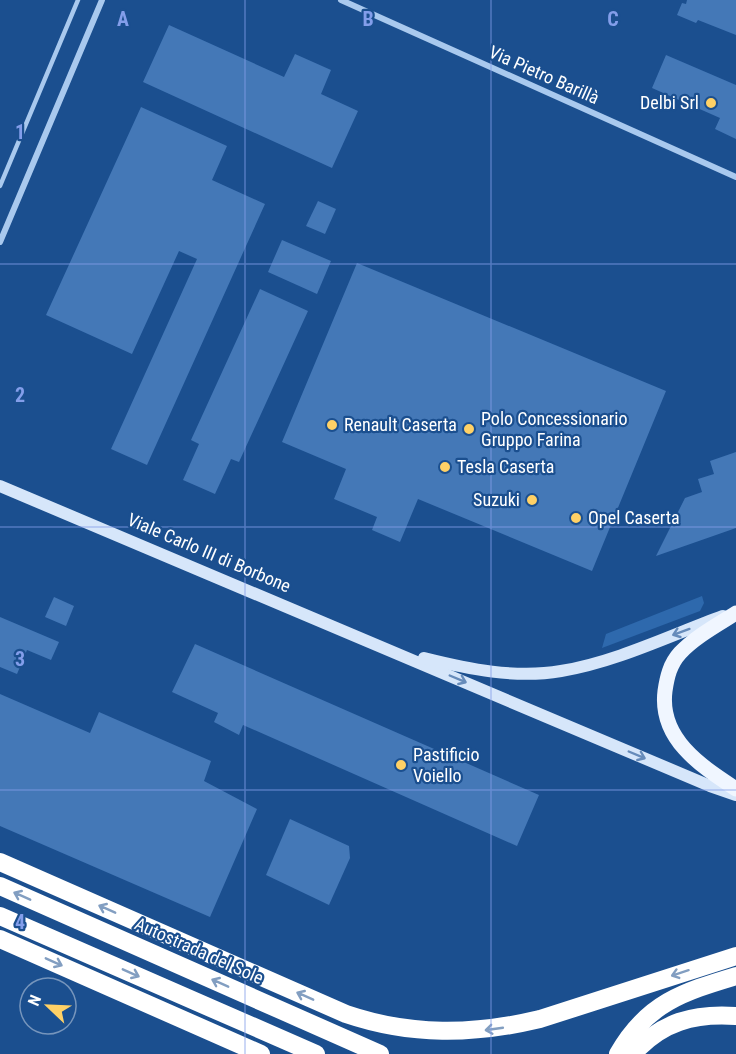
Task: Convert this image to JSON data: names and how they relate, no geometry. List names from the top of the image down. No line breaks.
{"streets":{"highway":["Autostrada del Sole"],"main road":["Viale Carlo III di Borbone"],"street":["Via Pietro Barillà"]},"places":["Delbi Srl","Renault Caserta","Polo Concessionario Gruppo Farina","Tesla Caserta","Suzuki","Opel Caserta","Pastificio Voiello"],"north":"top left","grid":{"columns":["A","B","C"],"rows":["1","2","3","4"]}}
